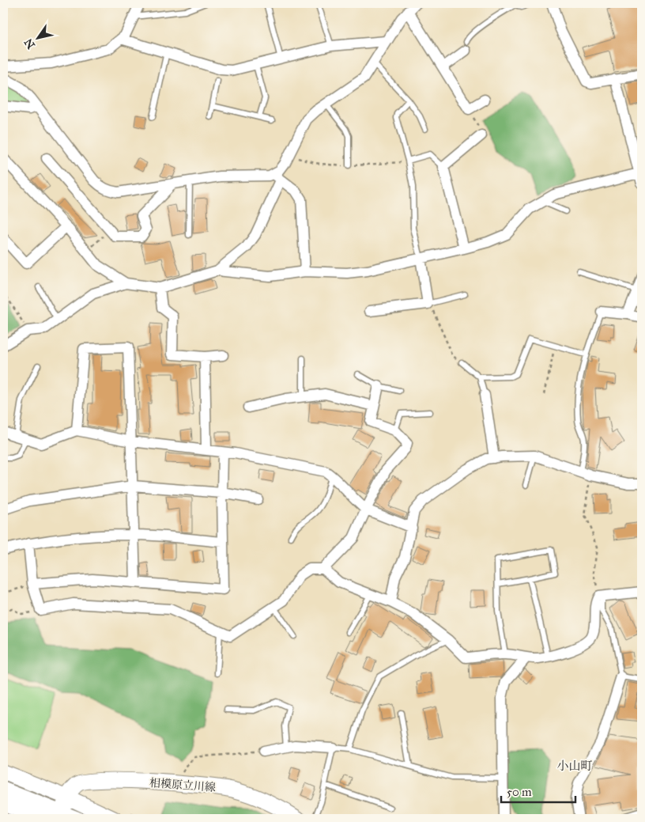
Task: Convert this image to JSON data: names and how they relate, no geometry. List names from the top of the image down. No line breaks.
{"streets":{"main road":["相模原立川線"]},"districts":["小山町"],"scale_bar":"50 m","north":"bottom left"}
